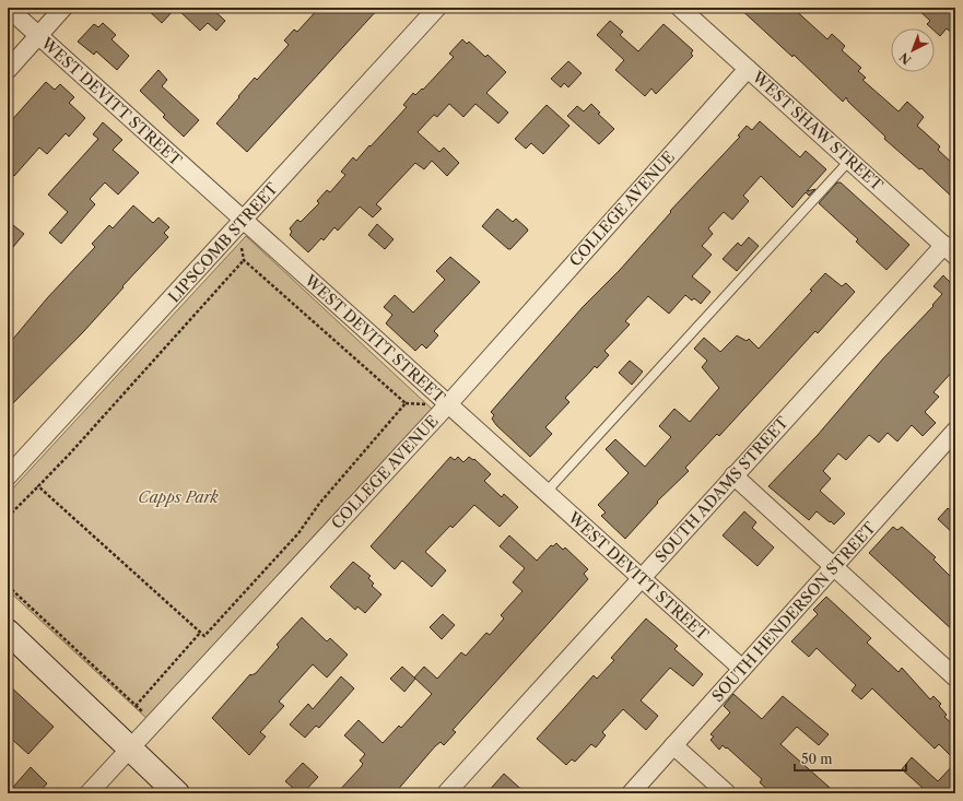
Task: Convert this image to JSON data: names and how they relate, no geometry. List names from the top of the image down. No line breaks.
{"streets":{"street":["WEST DEVITT STREET","WEST SHAW STREET","COLLEGE AVENUE","LIPSCOMB STREET","SOUTH ADAMS STREET","SOUTH HENDERSON STREET"]},"crossings":[["WEST DEVITT STREET","COLLEGE AVENUE"],["WEST DEVITT STREET","LIPSCOMB STREET"],["WEST DEVITT STREET","SOUTH ADAMS STREET"],["WEST DEVITT STREET","SOUTH HENDERSON STREET"],["WEST SHAW STREET","COLLEGE AVENUE"],["WEST SHAW STREET","SOUTH ADAMS STREET"]],"parks":["Capps Park"],"scale_bar":"50 m","north":"bottom left"}
